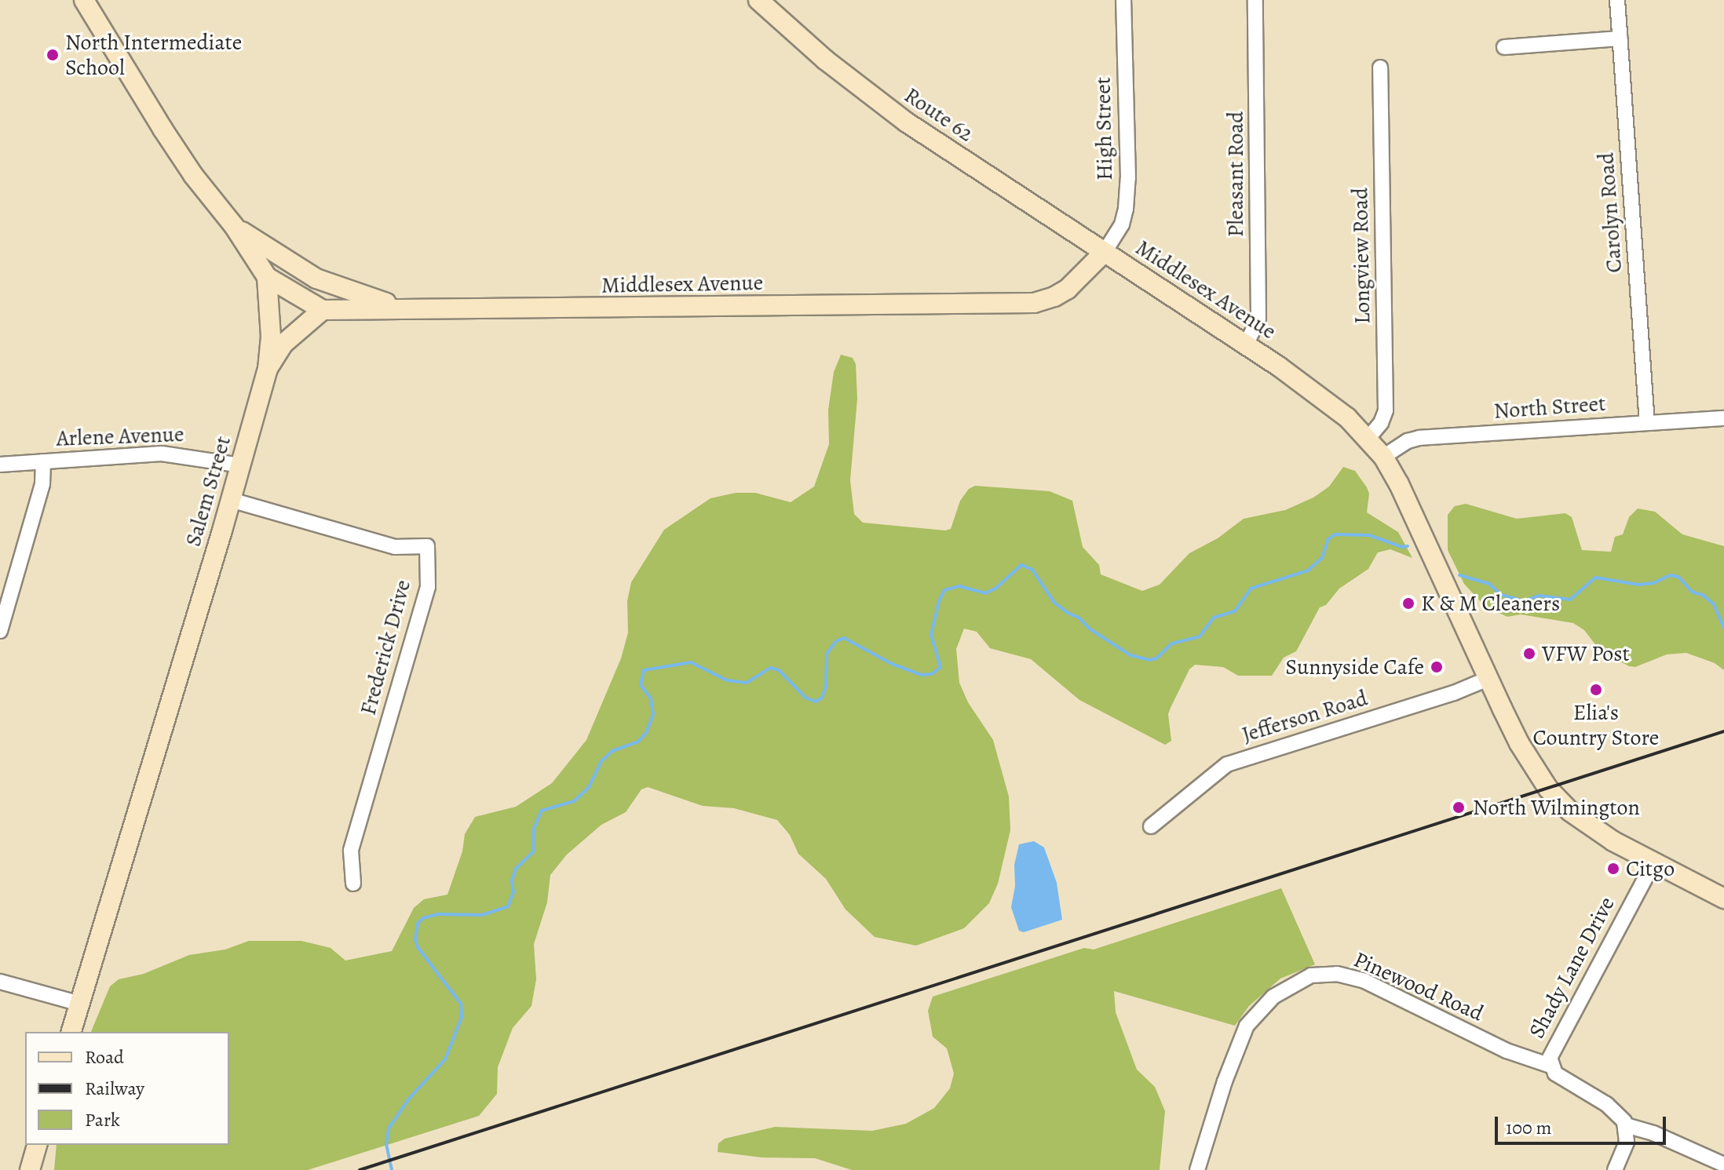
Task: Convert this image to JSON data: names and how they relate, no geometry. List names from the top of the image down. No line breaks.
{"streets":{"street":["Route 62","High Street","Pleasant Road","Carolyn Road","Longview Road","Middlesex Avenue","North Street","Arlene Avenue","Salem Street","Frederick Drive","Jefferson Road","Shady Lane Drive","Pinewood Road"]},"crossings":[["Route 62","High Street"],["Route 62","Middlesex Avenue"],["High Street","Middlesex Avenue"],["Pleasant Road","Middlesex Avenue"],["Carolyn Road","North Street"],["Longview Road","Middlesex Avenue"],["Middlesex Avenue","North Street"],["Middlesex Avenue","Salem Street"],["Middlesex Avenue","Jefferson Road"],["Middlesex Avenue","Shady Lane Drive"],["Arlene Avenue","Salem Street"],["Salem Street","Frederick Drive"],["Shady Lane Drive","Pinewood Road"]],"places":["North Intermediate School","K & M Cleaners","VFW Post","Sunnyside Cafe","Elia's Country Store","North Wilmington","Citgo"],"legend":["Road","Railway","Park"],"scale_bar":"100 m"}
